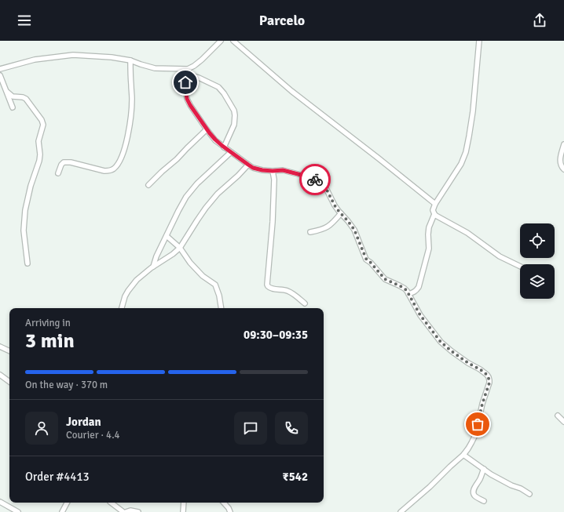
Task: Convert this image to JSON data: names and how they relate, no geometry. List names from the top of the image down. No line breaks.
{"page":{"header":"Parcelo","heading":["3 min","Arriving in","09:30–09:35"],"panel":["Jordan","Courier · 4.4","Order #4413","₹542"],"bar":"On the way · 370 m"}}
